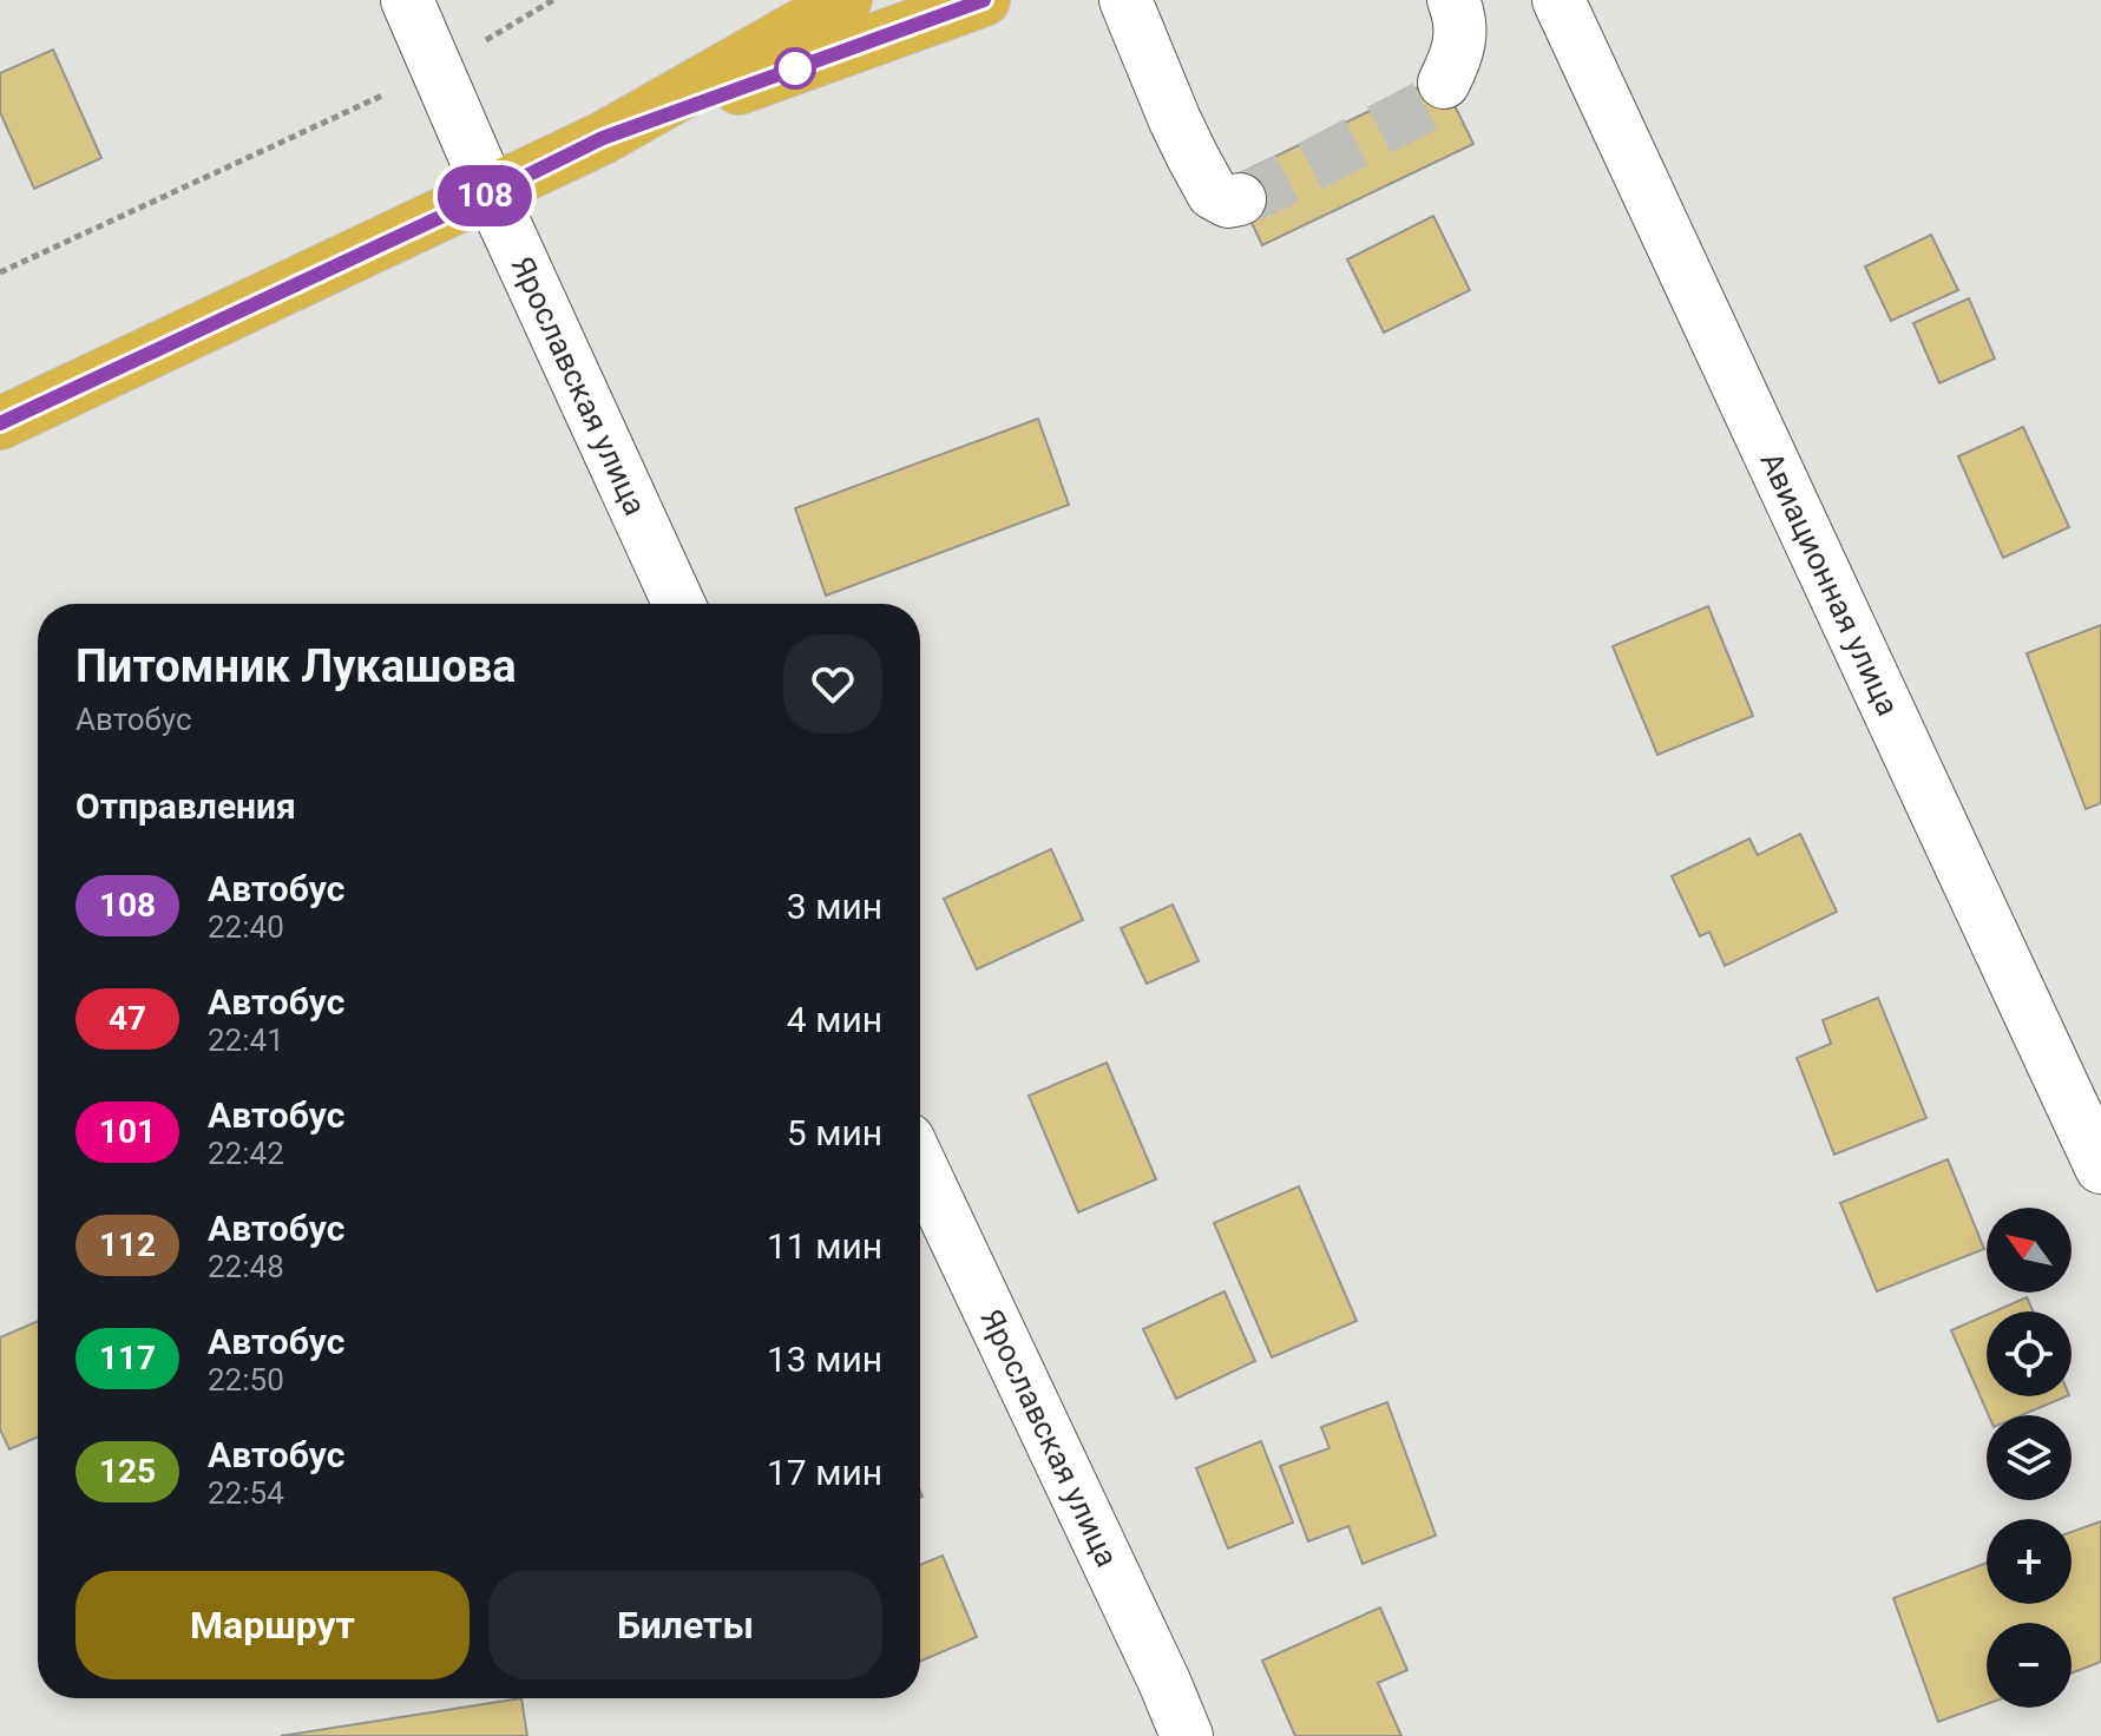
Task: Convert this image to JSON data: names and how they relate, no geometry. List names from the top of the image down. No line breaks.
{"streets":{"street":["Ярославская улица","Авиационная улица"]},"lines":["bus line 108"],"north":"top left","page":{"on_map":"108","heading":[["Питомник Лукашова","Автобус"],"Отправления"],"list":[{"mark":"108","name":"Автобус","note":"22:40","value":"3 мин"},{"mark":"47","name":"Автобус","note":"22:41","value":"4 мин"},{"mark":"101","name":"Автобус","note":"22:42","value":"5 мин"},{"mark":"112","name":"Автобус","note":"22:48","value":"11 мин"},{"mark":"117","name":"Автобус","note":"22:50","value":"13 мин"},{"mark":"125","name":"Автобус","note":"22:54","value":"17 мин"}],"map_buttons":["+","−"],"buttons":["Маршрут","Билеты"]}}
